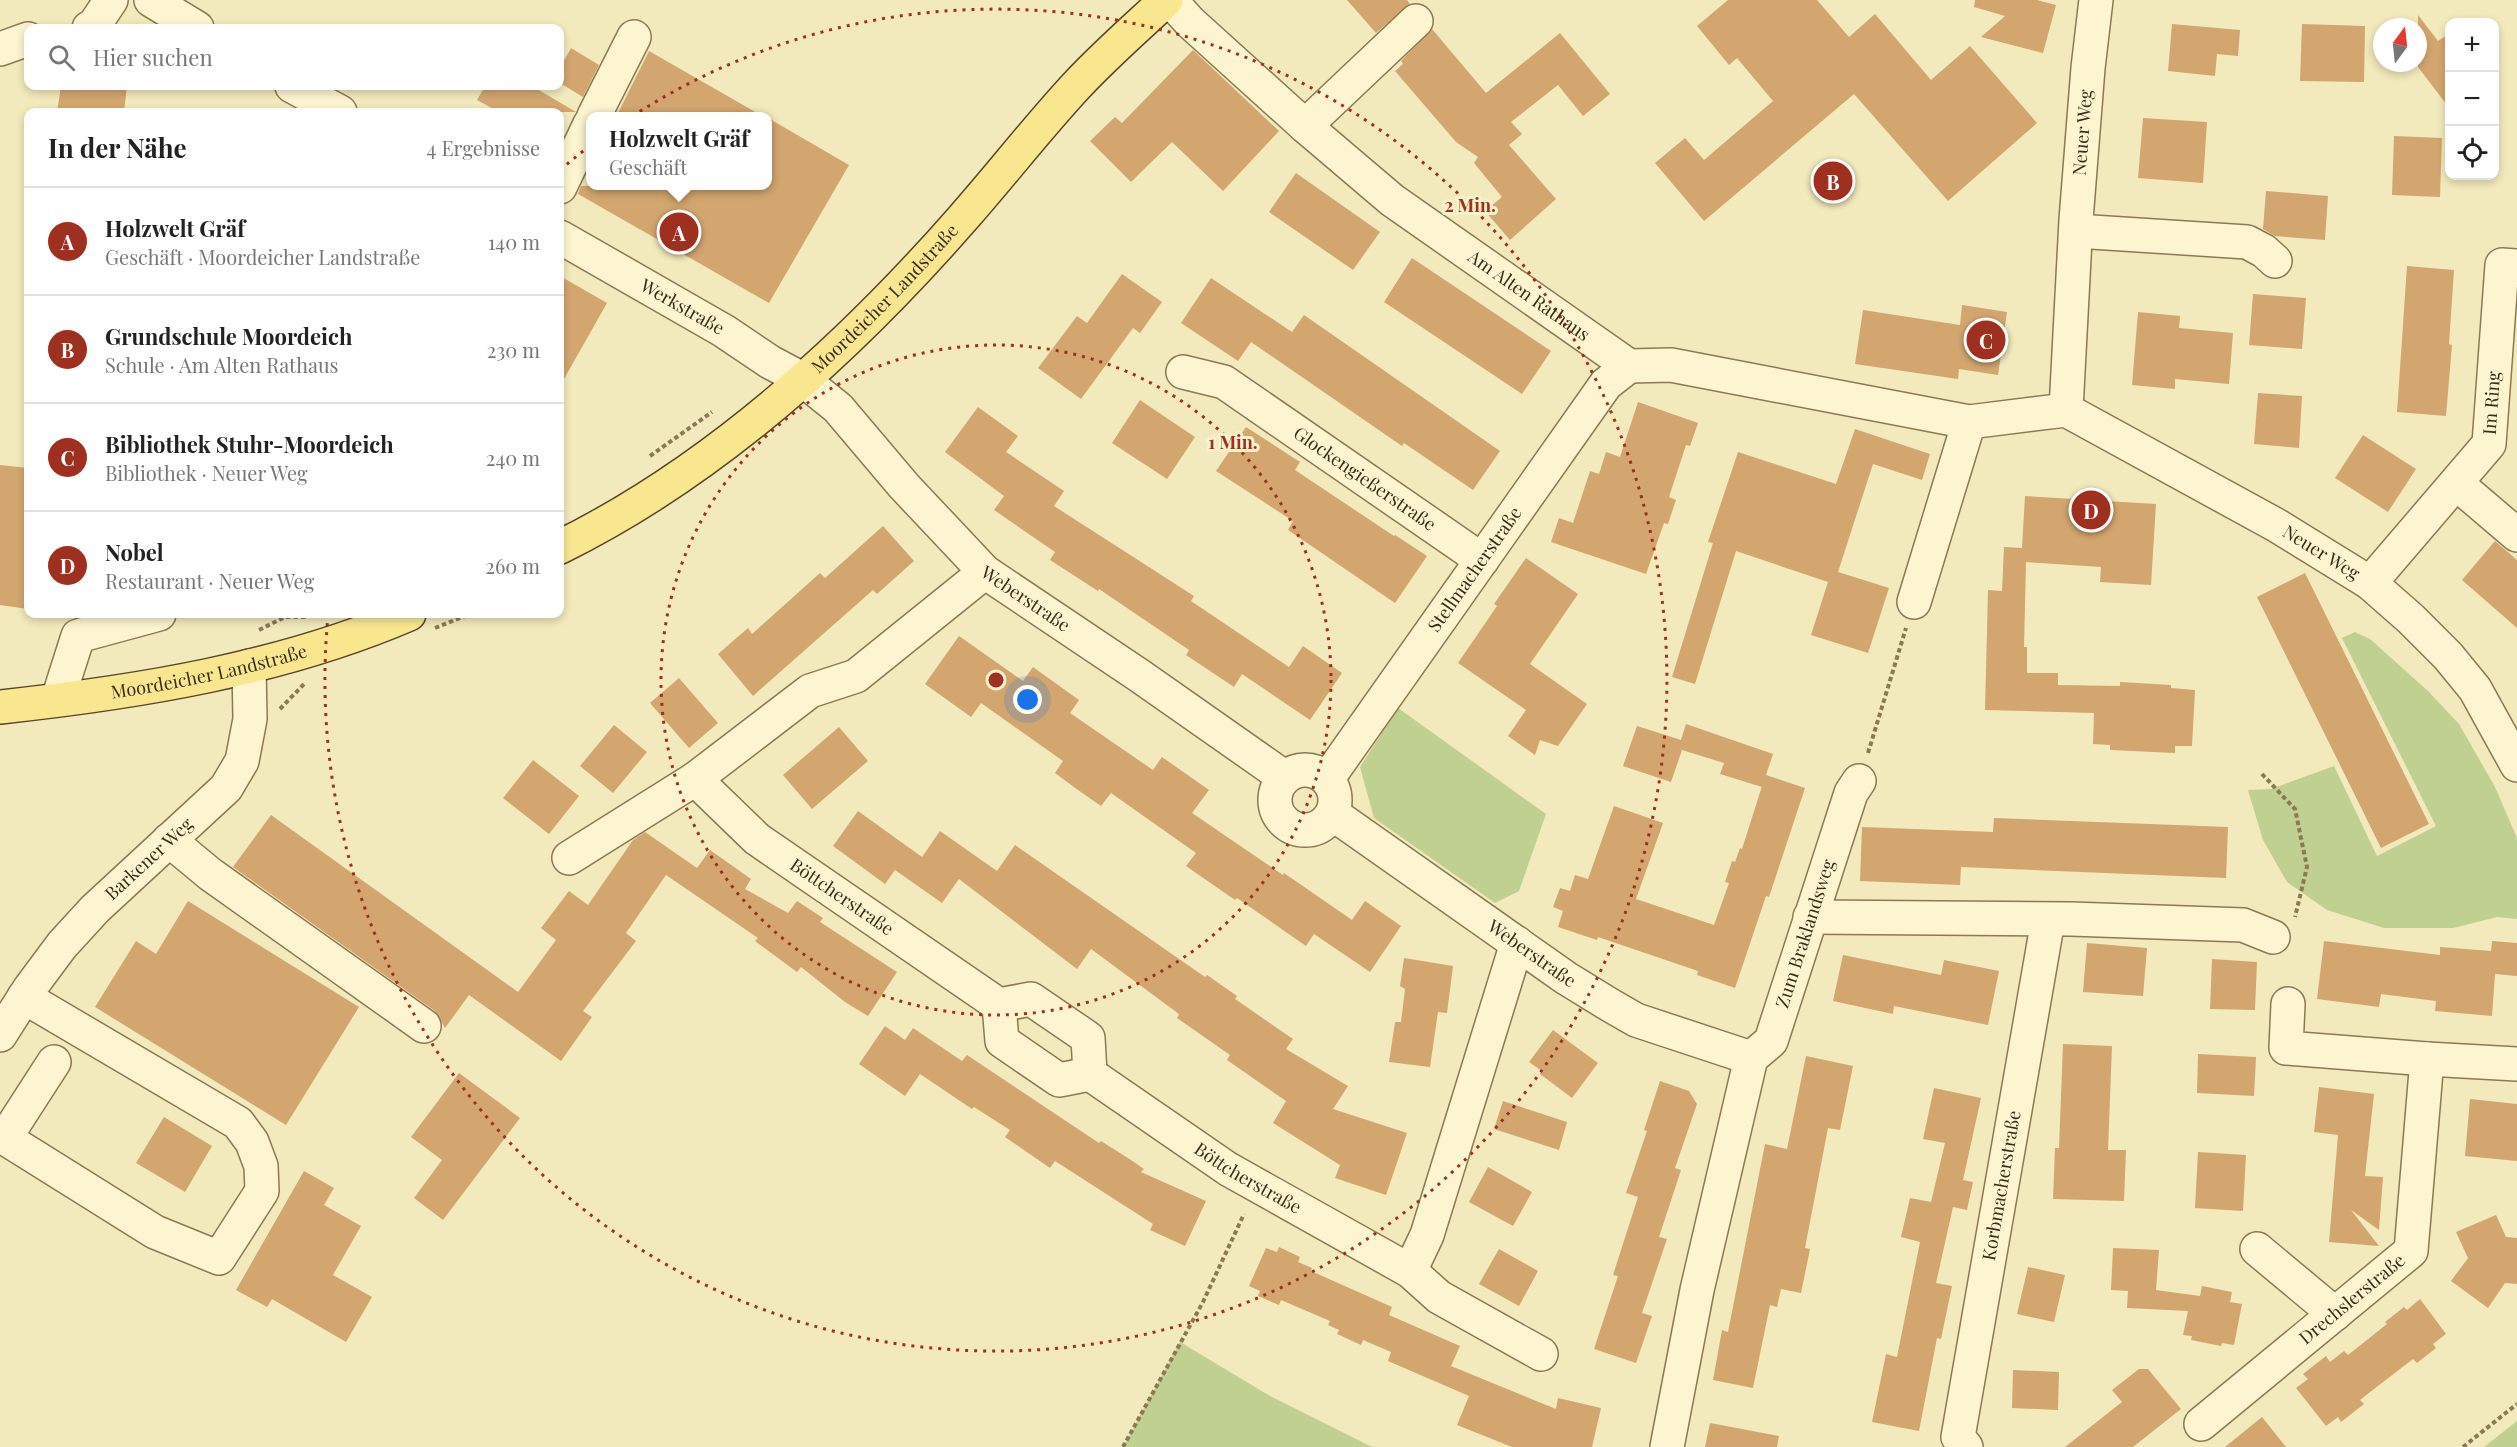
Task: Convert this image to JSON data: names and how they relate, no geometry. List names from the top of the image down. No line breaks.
{"streets":{"main road":["Moordeicher Landstraße"],"street":["Neuer Weg","Am Alten Rathaus","Werkstraße","Im Ring","Glockengießerstraße","Stellmacherstraße","Weberstraße","Barkener Weg","Böttcherstraße","Zum Braklandsweg","Korbmacherstraße","Drechslerstraße"]},"crossings":[["Neuer Weg","Im Ring"],["Am Alten Rathaus","Moordeicher Landstraße"],["Am Alten Rathaus","Stellmacherstraße"],["Moordeicher Landstraße","Werkstraße"],["Moordeicher Landstraße","Weberstraße"],["Moordeicher Landstraße","Barkener Weg"],["Werkstraße","Weberstraße"],["Glockengießerstraße","Stellmacherstraße"],["Stellmacherstraße","Weberstraße"],["Weberstraße","Zum Braklandsweg"]],"north":"top","page":{"map_buttons":["+","−"],"search":"Hier suchen","heading":["In der Nähe","4 Ergebnisse"],"popup":["Holzwelt Gräf","Geschäft"],"pins":["B","A","C","D"],"list":[{"mark":"A","name":"Holzwelt Gräf","note":"Geschäft · Moordeicher Landstraße","value":"140 m"},{"mark":"B","name":"Grundschule Moordeich","note":"Schule · Am Alten Rathaus","value":"230 m"},{"mark":"C","name":"Bibliothek Stuhr-Moordeich","note":"Bibliothek · Neuer Weg","value":"240 m"},{"mark":"D","name":"Nobel","note":"Restaurant · Neuer Weg","value":"260 m"}]},"rings":["2 Min.","1 Min."]}
